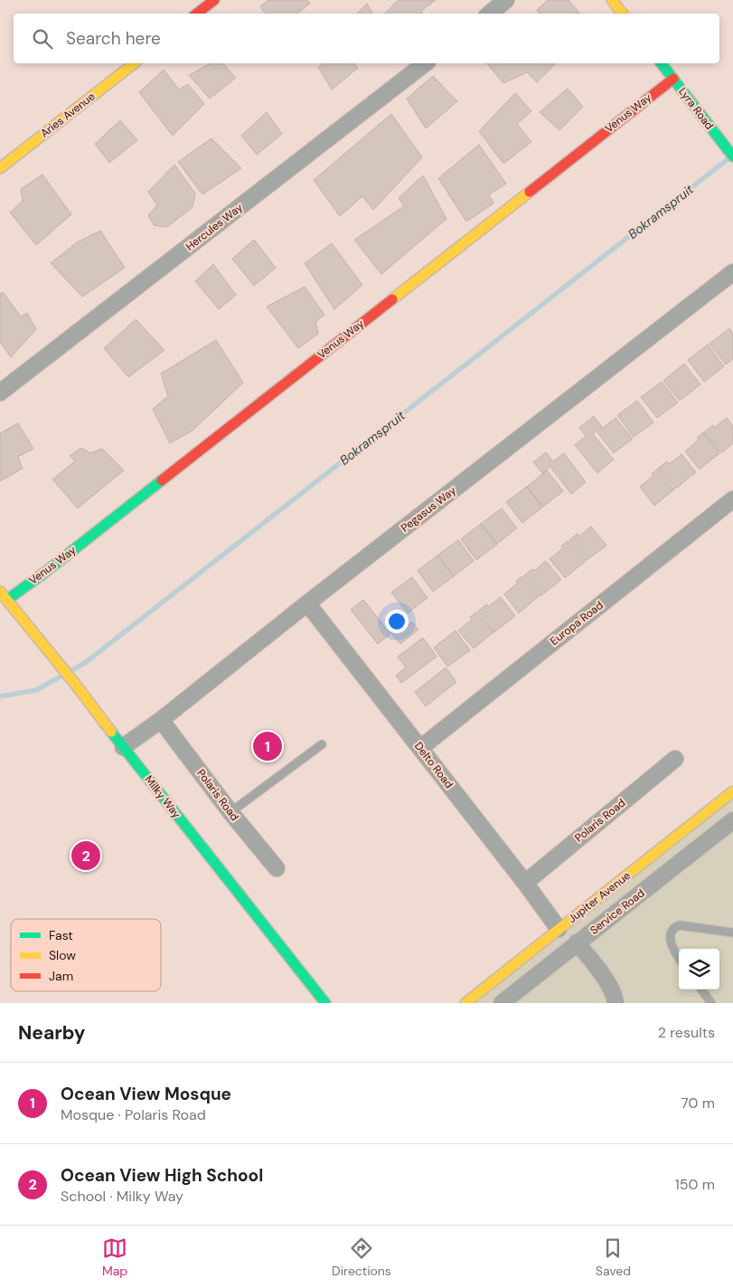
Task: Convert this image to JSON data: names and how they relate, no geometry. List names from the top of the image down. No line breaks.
{"streets":{"street":["Lyra Road","Venus Way","Aries Avenue","Hercules Way","Pegasus Way","Europa Road","Delto Road","Polaris Road","Milky Way","Jupiter Avenue","Service Road"]},"crossings":[["Lyra Road","Venus Way"],["Venus Way","Milky Way"],["Pegasus Way","Delto Road"],["Pegasus Way","Polaris Road"],["Pegasus Way","Milky Way"],["Europa Road","Delto Road"],["Delto Road","Polaris Road"],["Delto Road","Jupiter Avenue"]],"water":["Bokramspruit"],"legend":["Fast","Slow","Jam"],"page":{"search":"Search here","pins":["1","2"],"heading":["Nearby","2 results"],"list":[{"mark":"1","name":"Ocean View Mosque","note":"Mosque · Polaris Road","value":"70 m"},{"mark":"2","name":"Ocean View High School","note":"School · Milky Way","value":"150 m"}],"nav":["Map","Directions","Saved"]}}
